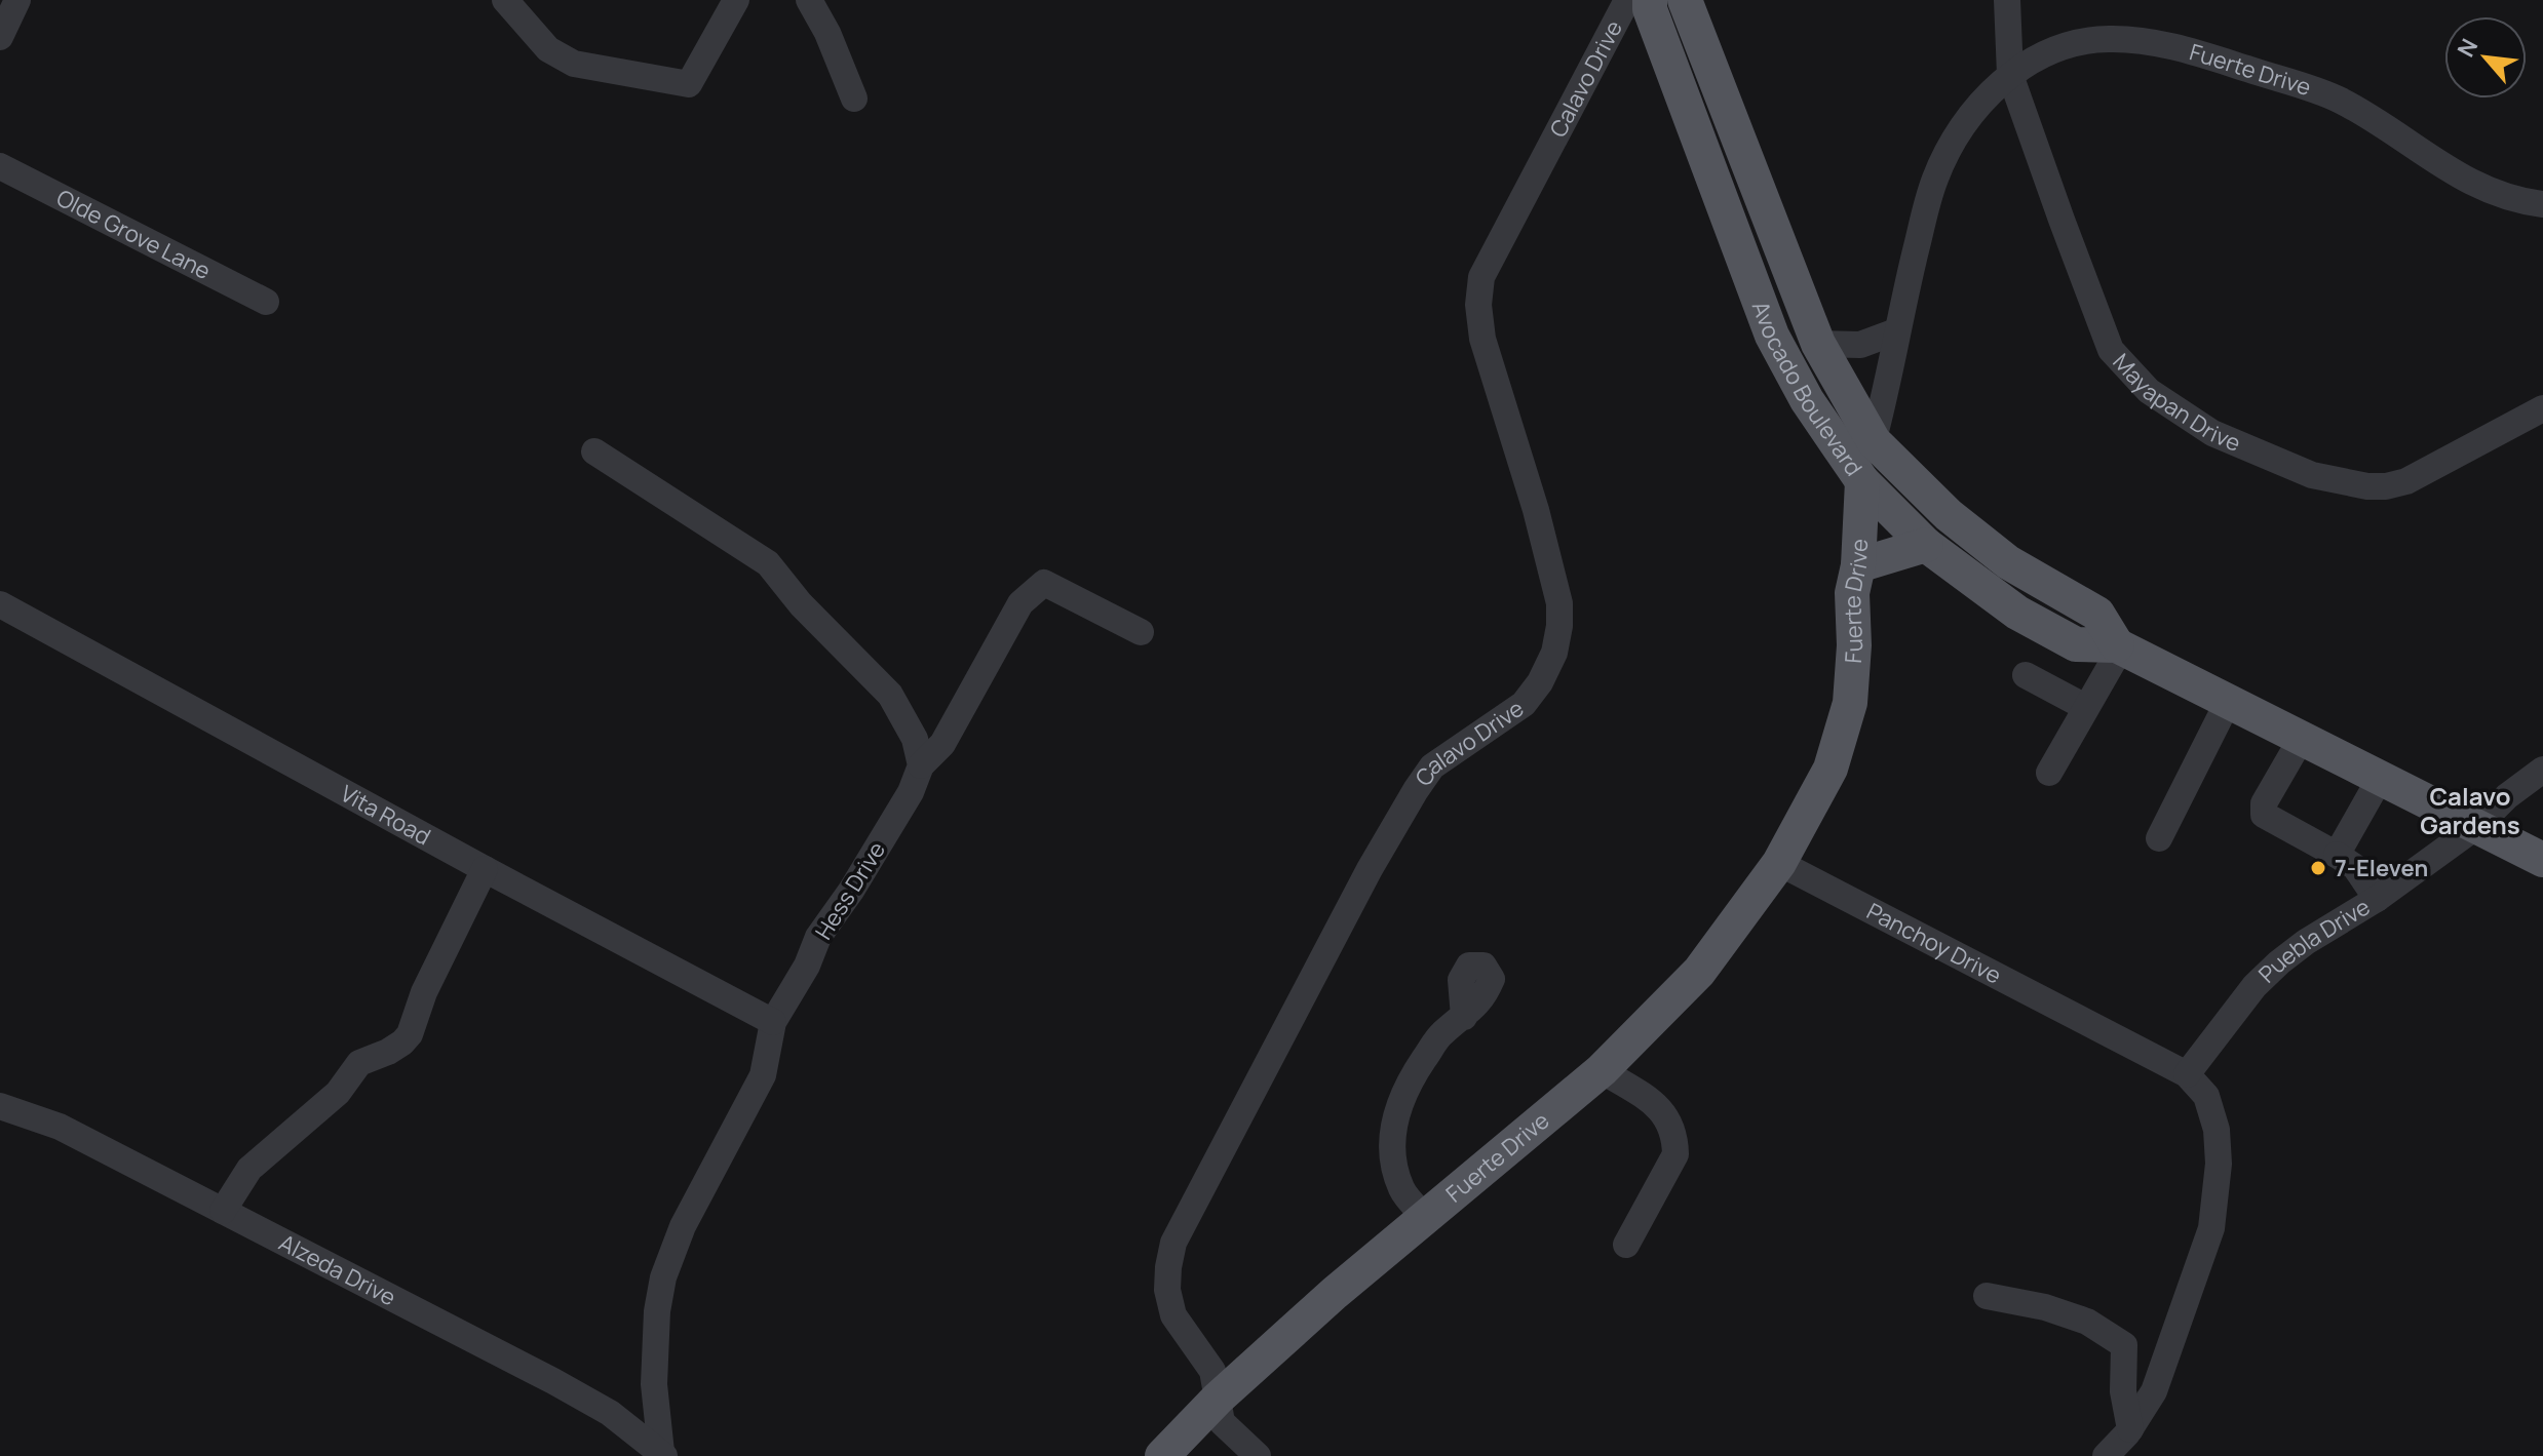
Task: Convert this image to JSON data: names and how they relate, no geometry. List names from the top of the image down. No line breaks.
{"streets":{"main road":["Fuerte Drive","Avocado Boulevard"],"street":["Calavo Drive","Olde Grove Lane","Mayapan Drive","Vita Road","Hess Drive","Puebla Drive","Panchoy Drive","Alzeda Drive"]},"crossings":[["Fuerte Drive","Calavo Drive"],["Fuerte Drive","Avocado Boulevard"],["Fuerte Drive","Mayapan Drive"],["Fuerte Drive","Panchoy Drive"],["Avocado Boulevard","Puebla Drive"],["Vita Road","Hess Drive"],["Hess Drive","Alzeda Drive"],["Puebla Drive","Panchoy Drive"]],"districts":["Calavo Gardens"],"places":["7-Eleven"],"north":"top left"}
